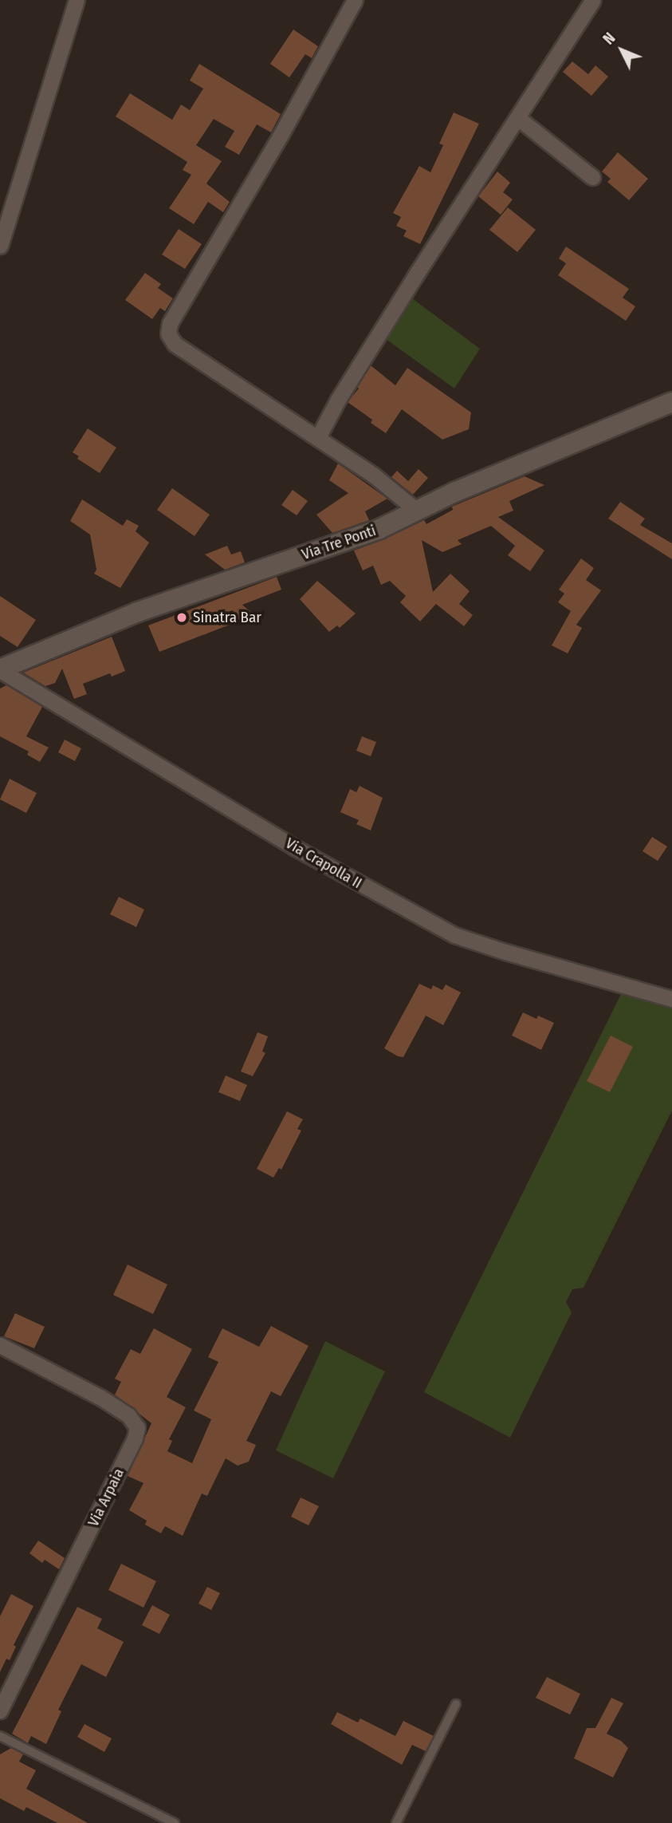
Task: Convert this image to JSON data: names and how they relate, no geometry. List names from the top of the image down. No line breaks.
{"streets":{"street":["Via Tre Ponti","Via Crapolla II","Via Arpaia"]},"crossings":[["Via Tre Ponti","Via Crapolla II"]],"places":["Sinatra Bar"],"north":"top left"}
